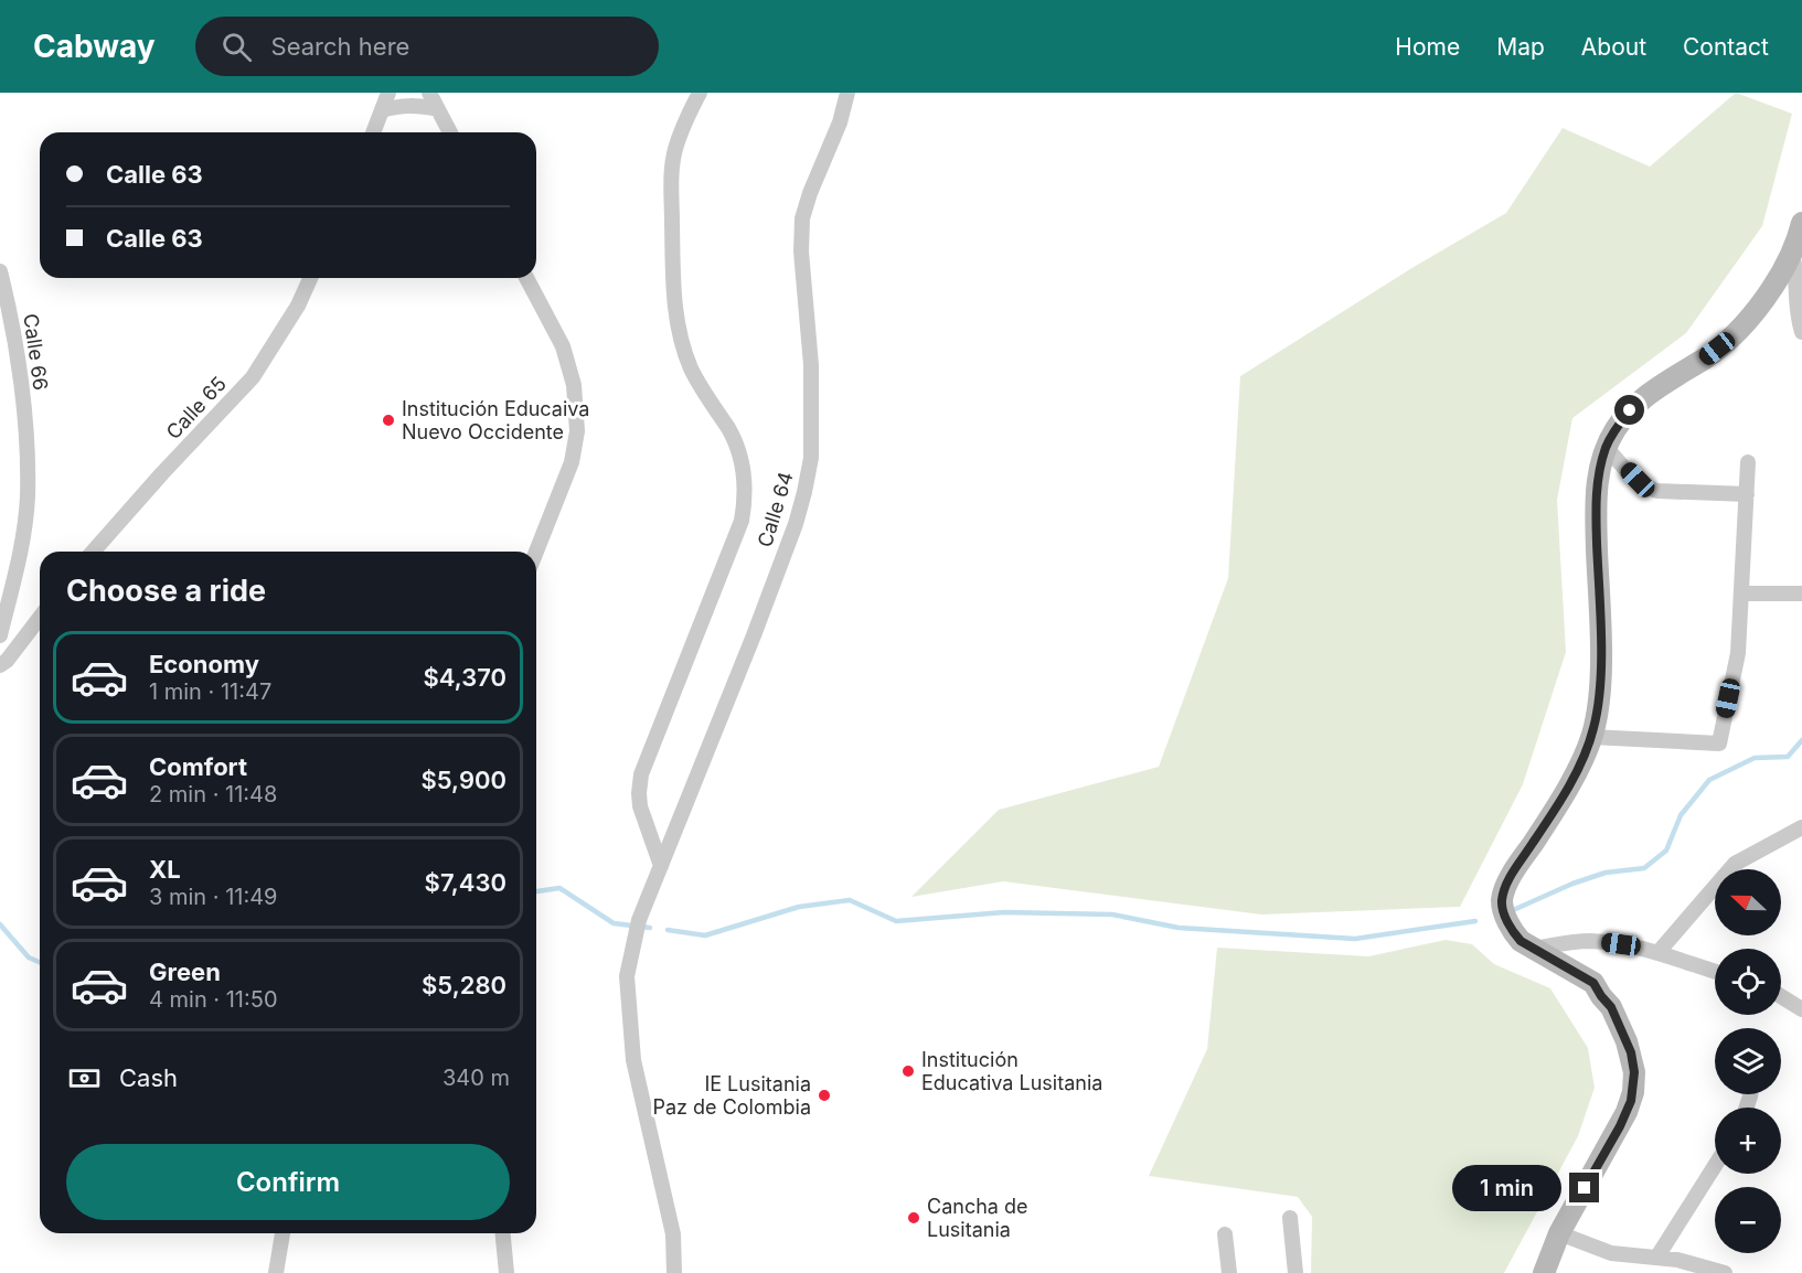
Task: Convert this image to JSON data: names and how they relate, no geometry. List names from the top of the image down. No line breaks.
{"streets":{"street":["Calle 66","Calle 65","Calle 64"]},"places":["Institución Educaiva Nuevo Occidente","Institución Educativa Lusitania","IE Lusitania Paz de Colombia","Cancha de Lusitania"],"north":"left","page":{"header":"Cabway","search":"Search here","nav":["Home","Map","About","Contact"],"banner":["Calle 63","Calle 63"],"heading":"Choose a ride","list":[{"name":"Economy","note":"1 min · 11:47","value":"$4,370"},{"name":"Comfort","note":"2 min · 11:48","value":"$5,900"},{"name":"XL","note":"3 min · 11:49","value":"$7,430"},{"name":"Green","note":"4 min · 11:50","value":"$5,280"}],"map_buttons":["+","−"],"pay":["Cash","340 m"],"buttons":"Confirm","bubble":"1 min"}}
